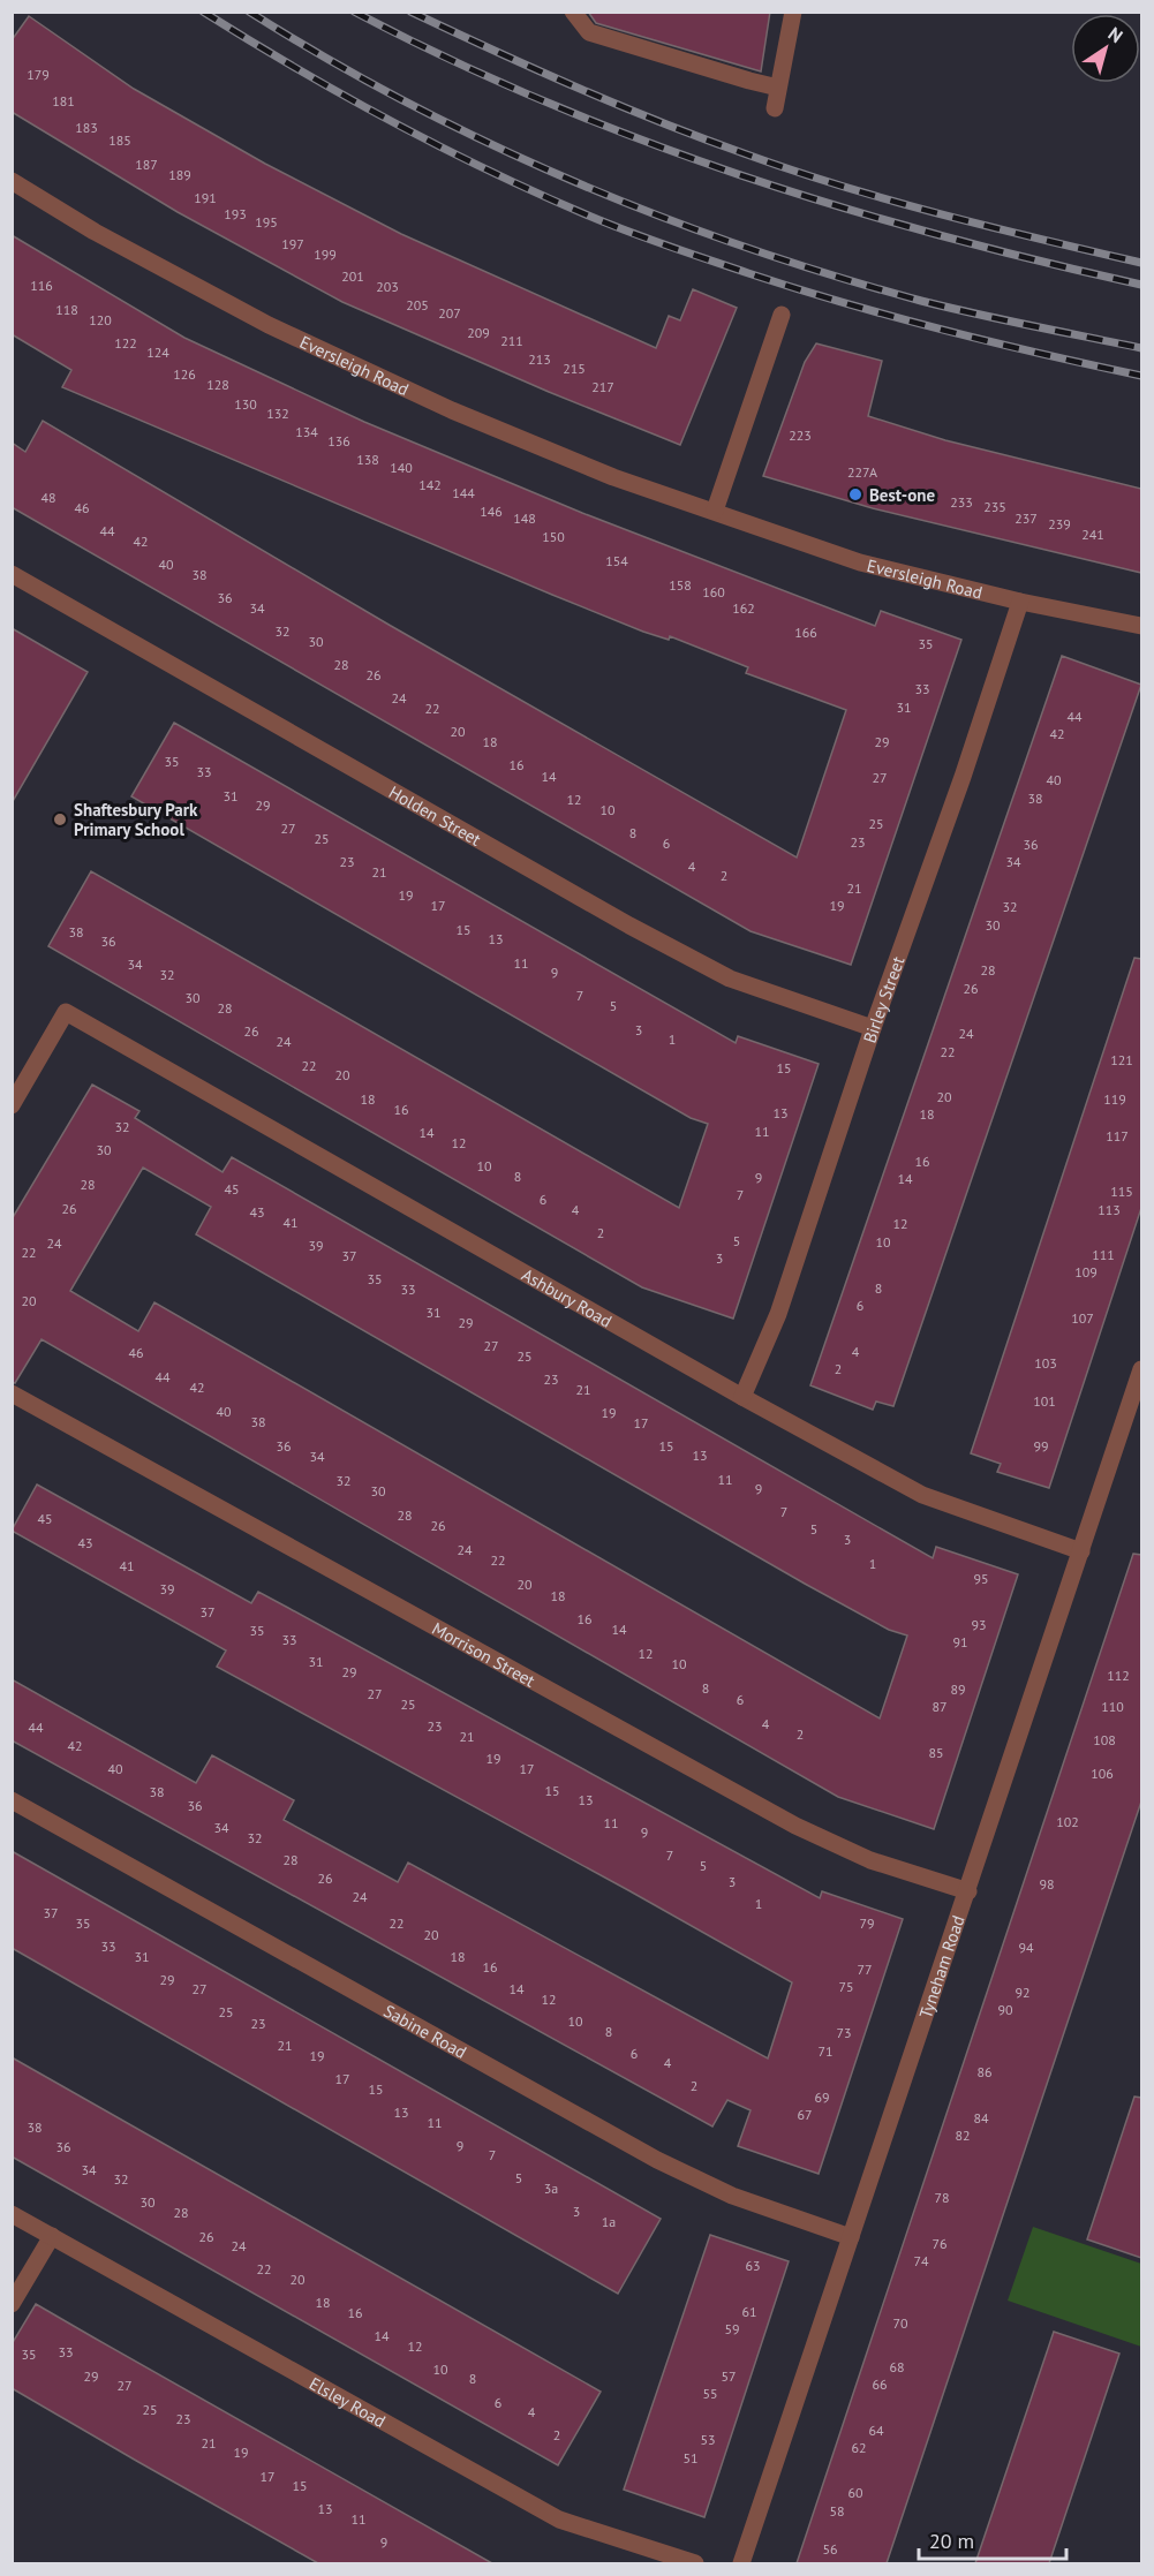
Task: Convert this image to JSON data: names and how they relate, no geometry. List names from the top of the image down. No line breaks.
{"streets":{"street":["Eversleigh Road","Holden Street","Birley Street","Ashbury Road","Morrison Street","Tyneham Road","Sabine Road","Elsley Road"]},"crossings":[["Eversleigh Road","Birley Street"],["Holden Street","Birley Street"],["Birley Street","Ashbury Road"],["Ashbury Road","Tyneham Road"],["Morrison Street","Tyneham Road"],["Tyneham Road","Sabine Road"]],"places":["Best-one","Shaftesbury Park Primary School"],"house_numbers":["179","181","183","185","187","189","191","193","195","197","199","201","116","203","205","118","207","120","209","211","122","124","213","215","126","128","217","130","132","134","223","136","138","140","227A","142","144","48","233","235","46","146","148","237","239","44","241","150","42","154","40","38","158","160","36","34","162","32","166","30","35","28","26","33","24","31","22","44","20","42","18","29","35","16","33","14","27","40","31","38","12","29","10","25","27","8","25","23","6","36","23","34","4","21","2","21","19","17","19","32","30","15","38","13","36","11","34","28","9","32","26","7","30","5","28","3","26","24","1","24","22","121","22","15","20","20","18","119","16","13","18","32","11","14","117","12","30","16","10","8","9","14","28","45","115","7","6","26","4","113","43","41","12","2","5","10","24","39","22","111","37","3","109","35","8","33","20","6","31","107","29","27","4","46","25","103","2","44","23","42","21","101","40","19","38","17","36","15","99","13","34","11","32","9","30","7","28","45","26","5","3","43","24","22","1","41","95","20","39","18","37","16","93","14","35","33","91","12","31","10","29","112","8","89","27","6","25","87","110","4","23","44","2","21","108","42","85","19","40","17","106","15","38","13","36","102","11","34","9","32","7","28","5","26","3","98","24","1","37","35","22","79","20","33","94","31","18","16","77","29","75","27","14","92","12","90","25","10","23","8","73","21","71","6","19","4","86","17","2","15","69","13","67","84","11","38","82","9","36","7","34","5","32","3a","78","30","3","28","1a","26","76","24","74","63","22","20","18","61","16","70","59","14","12","33","35","68","10","29","57","8","66","27","55","6","25","4","23","64","2","53","21","62","19","51","17","15","60","13","58","11","9","56"],"scale_bar":"20 m","north":"top right"}
